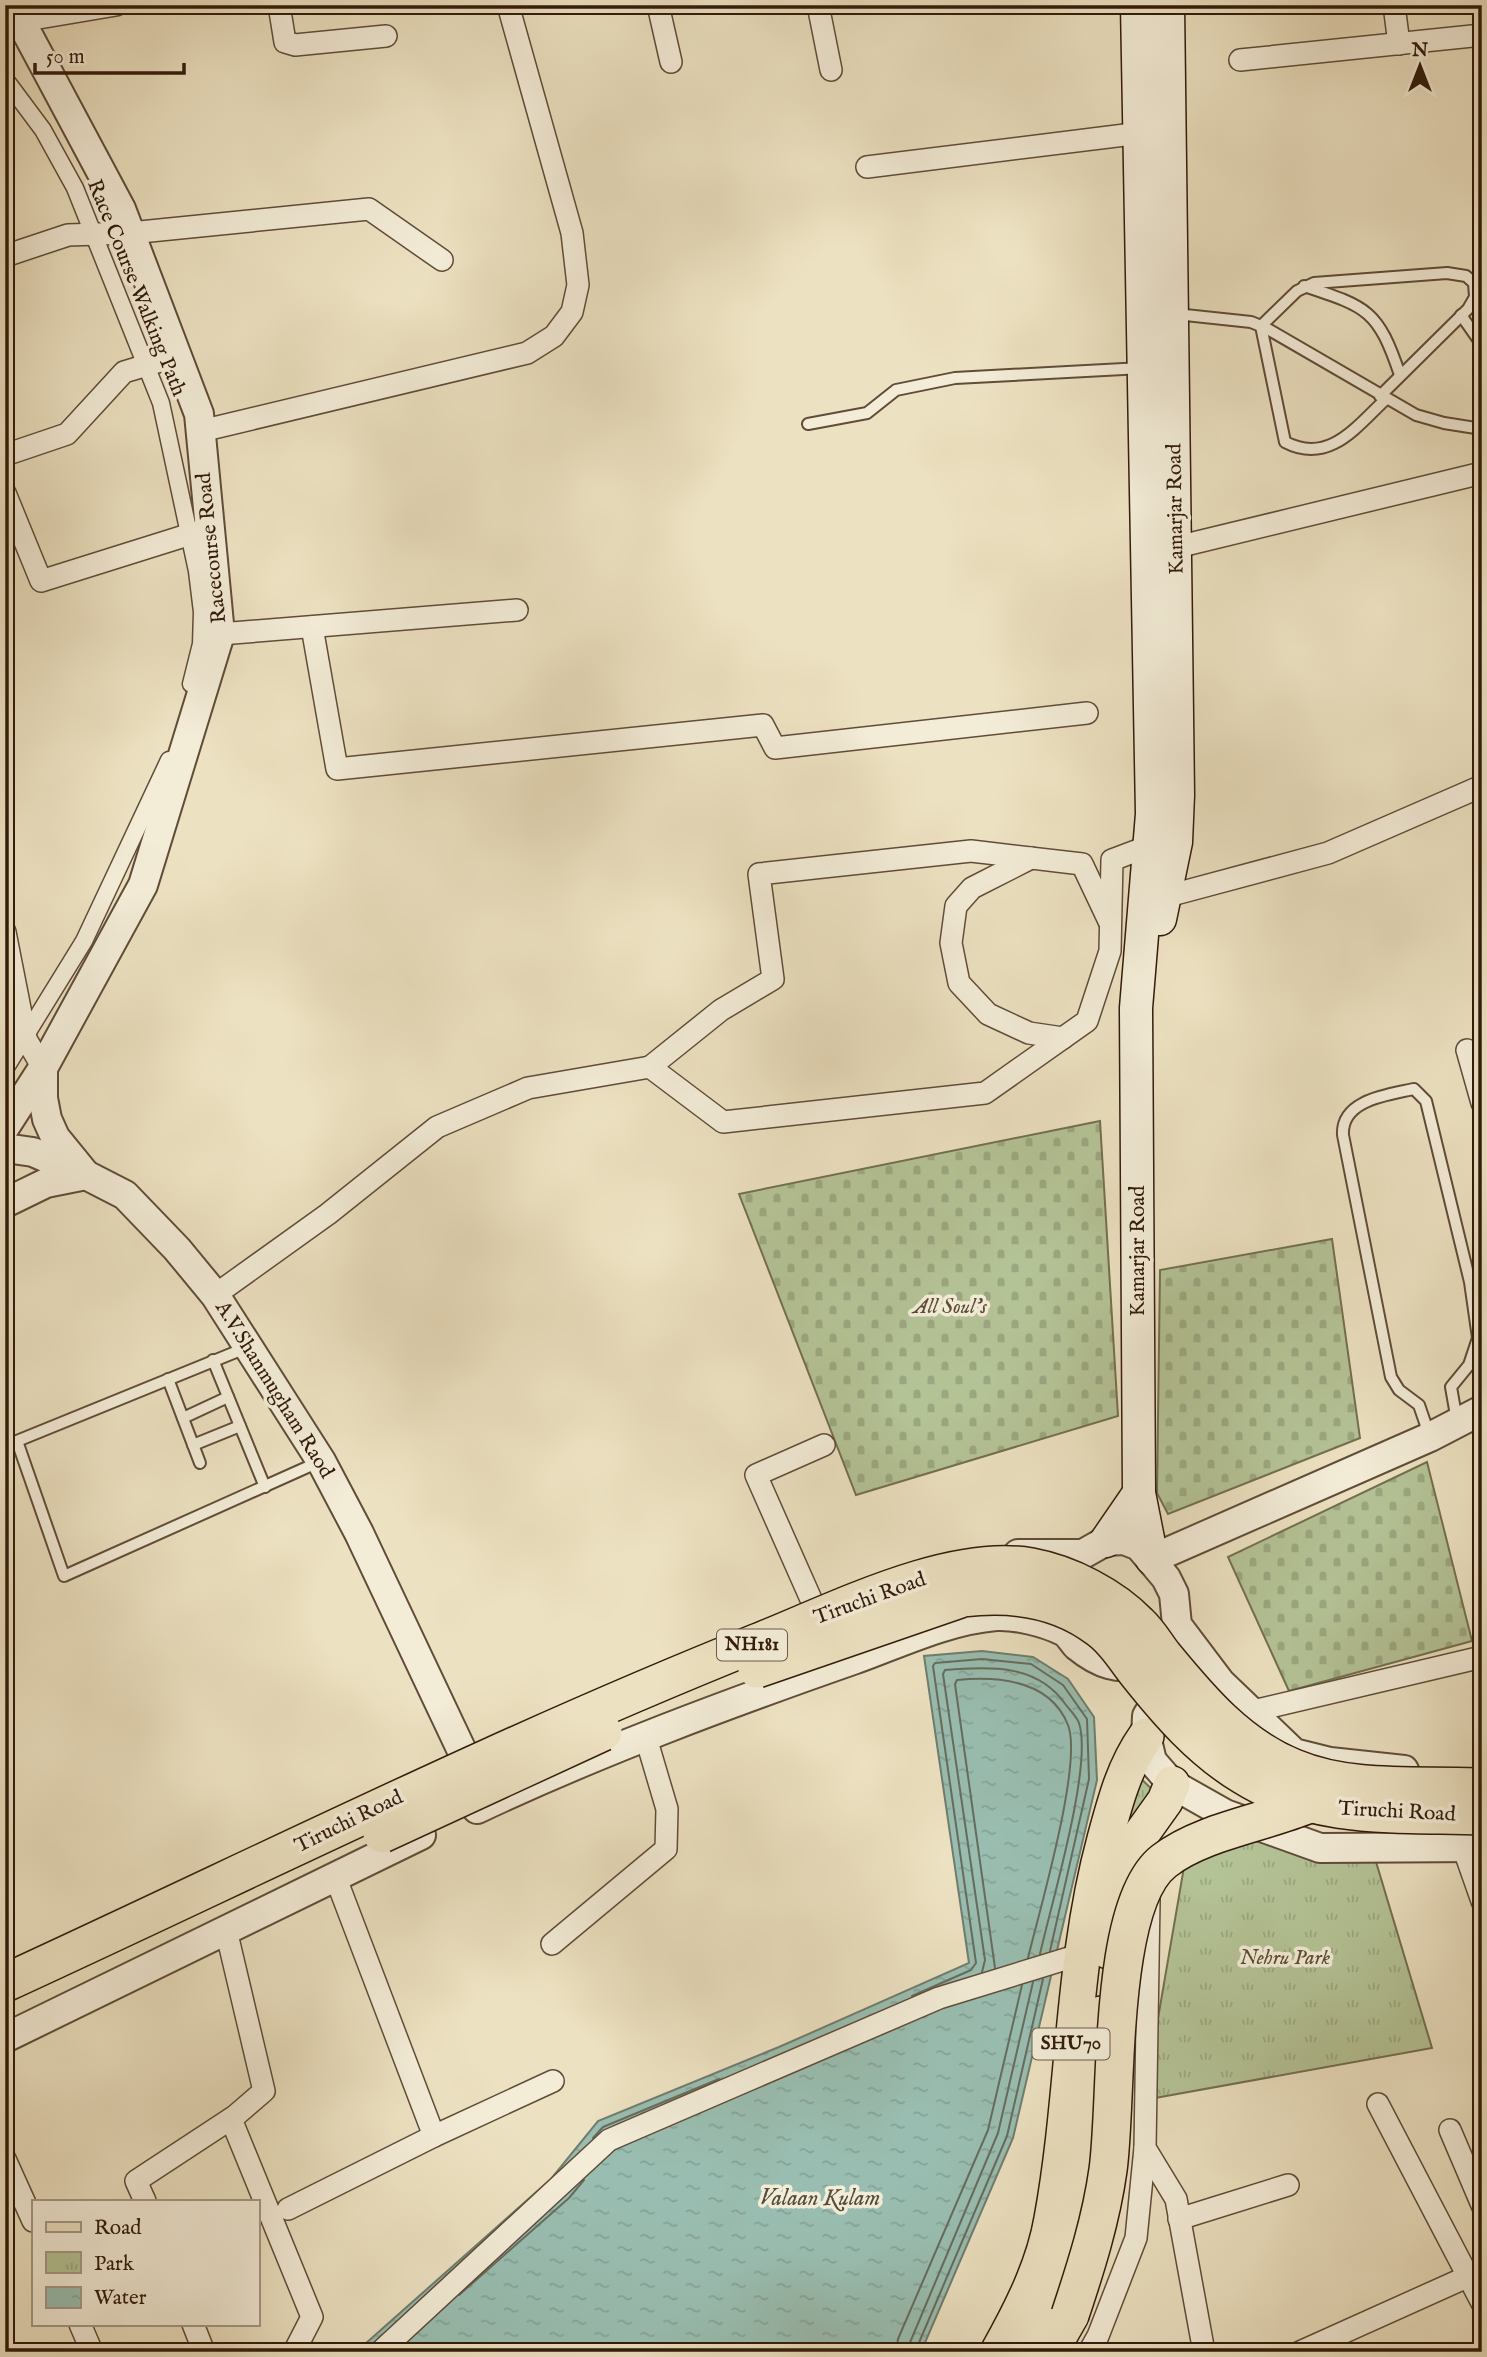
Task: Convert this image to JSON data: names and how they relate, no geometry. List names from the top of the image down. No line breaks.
{"streets":{"highway":["Tiruchi Road","NH181"],"main road":["Kamarjar Road","SHU70"],"street":["Race Course Walking Path","Racecourse Road","A.V.Shanmugham Raod"]},"crossings":[["Race Course Walking Path","Racecourse Road"],["Kamarjar Road","Tiruchi Road"],["Racecourse Road","A.V.Shanmugham Raod"],["Tiruchi Road","SHU70"]],"water":["Valaan Kulam"],"parks":["All Soul's","Nehru Park"],"legend":["Road","Park","Water"],"scale_bar":"50 m","north":"top"}
